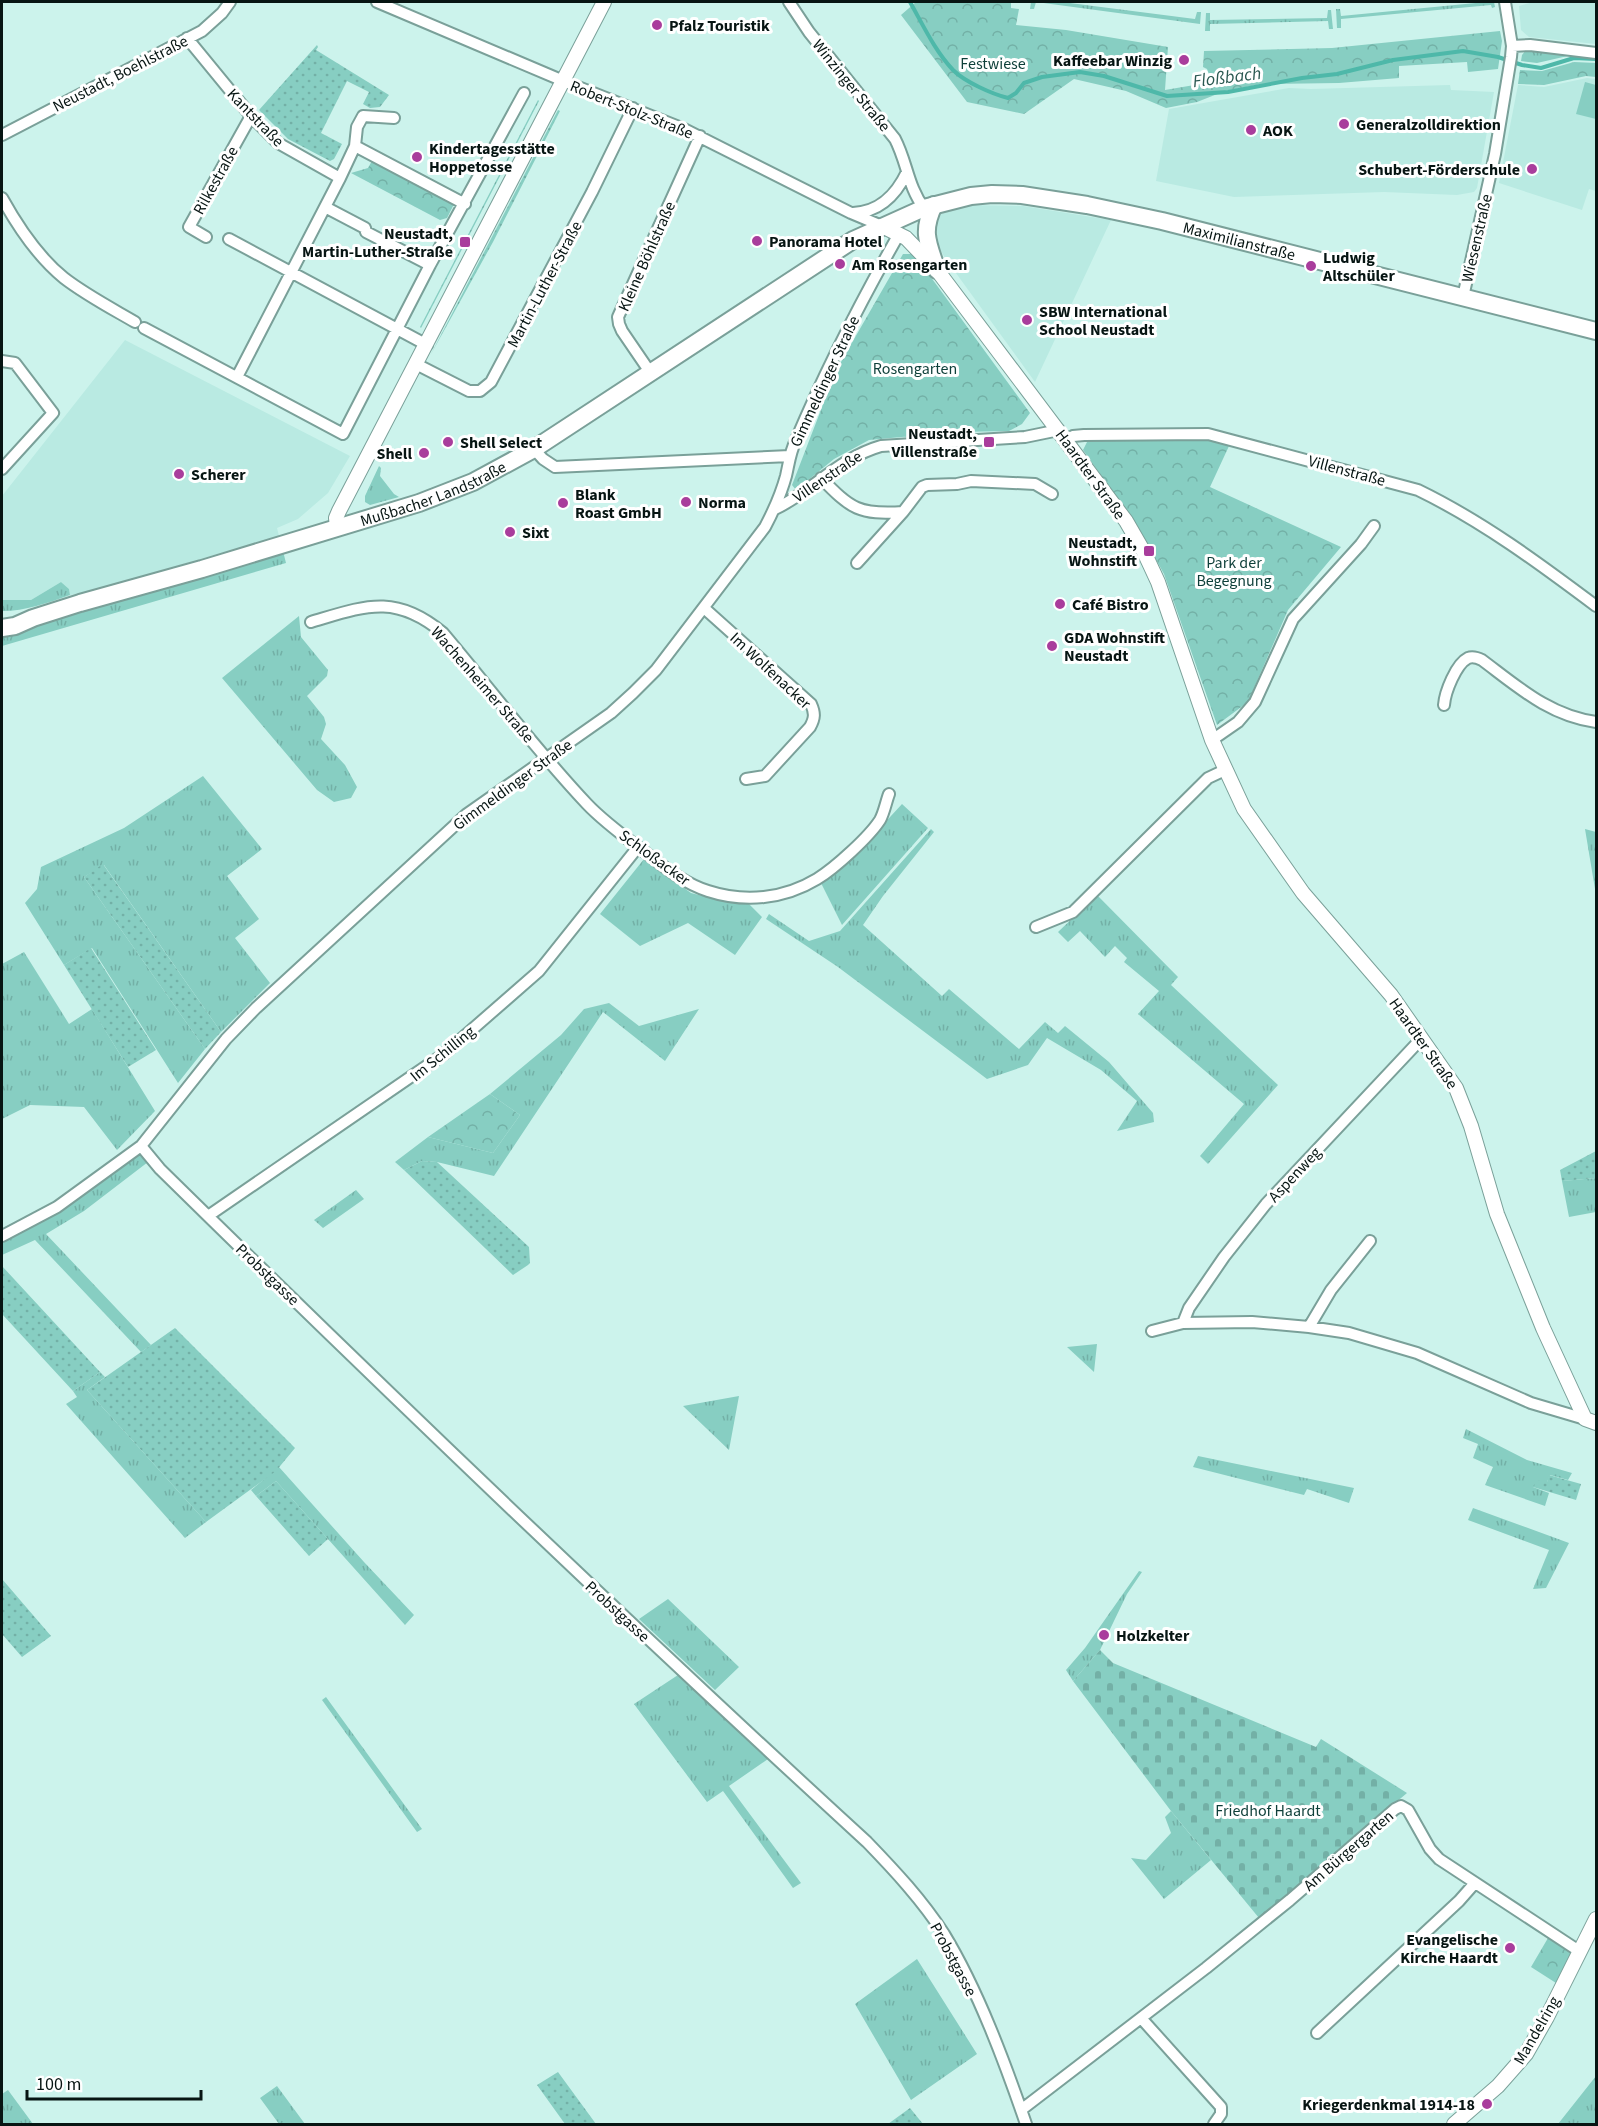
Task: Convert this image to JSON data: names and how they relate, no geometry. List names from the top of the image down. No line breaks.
{"streets":{"main road":["Maximilianstraße","Mußbacher Landstraße"],"street":["Neustadt, Boehlstraße","Winzinger Straße","Robert-Stolz-Straße","Kantstraße","Rilkestraße","Wiesenstraße","Kleine Böhlstraße","Martin-Luther-Straße","Gimmeldinger Straße","Villenstraße","Haardter Straße","Im Wolfenacker","Wachenheimer Straße","Schloßacker","Im Schilling","Aspenweg","Probstgasse","Am Bürgergarten","Mandelring"]},"crossings":[["Neustadt, Boehlstraße","Kantstraße"],["Winzinger Straße","Maximilianstraße"],["Robert-Stolz-Straße","Maximilianstraße"],["Robert-Stolz-Straße","Kleine Böhlstraße"],["Robert-Stolz-Straße","Martin-Luther-Straße"],["Robert-Stolz-Straße","Haardter Straße"],["Robert-Stolz-Straße","Mußbacher Landstraße"],["Kantstraße","Rilkestraße"],["Wiesenstraße","Maximilianstraße"],["Maximilianstraße","Haardter Straße"],["Maximilianstraße","Mußbacher Landstraße"],["Kleine Böhlstraße","Mußbacher Landstraße"],["Gimmeldinger Straße","Villenstraße"],["Gimmeldinger Straße","Haardter Straße"],["Gimmeldinger Straße","Im Wolfenacker"],["Gimmeldinger Straße","Wachenheimer Straße"],["Gimmeldinger Straße","Schloßacker"],["Gimmeldinger Straße","Probstgasse"],["Villenstraße","Haardter Straße"],["Haardter Straße","Mußbacher Landstraße"],["Haardter Straße","Aspenweg"],["Wachenheimer Straße","Schloßacker"],["Schloßacker","Im Schilling"],["Im Schilling","Probstgasse"],["Probstgasse","Am Bürgergarten"],["Am Bürgergarten","Mandelring"]],"water":["Floßbach"],"parks":["Festwiese","Rosengarten","Park der Begegnung","Friedhof Haardt"],"places":{"other":["Pfalz Touristik","Kaffeebar Winzig","Generalzolldirektion","AOK","Kindertagesstätte Hoppetosse","Schubert-Förderschule","Panorama Hotel","Am Rosengarten","Ludwig Altschüler","SBW International School Neustadt","Shell Select","Shell","Scherer","Norma","Blank Roast GmbH","Sixt","Café Bistro","GDA Wohnstift Neustadt","Holzkelter","Evangelische Kirche Haardt","Kriegerdenkmal 1914-18"],"transit":["Neustadt, Martin-Luther-Straße","Neustadt, Villenstraße","Neustadt, Wohnstift"]},"scale_bar":"100 m"}
